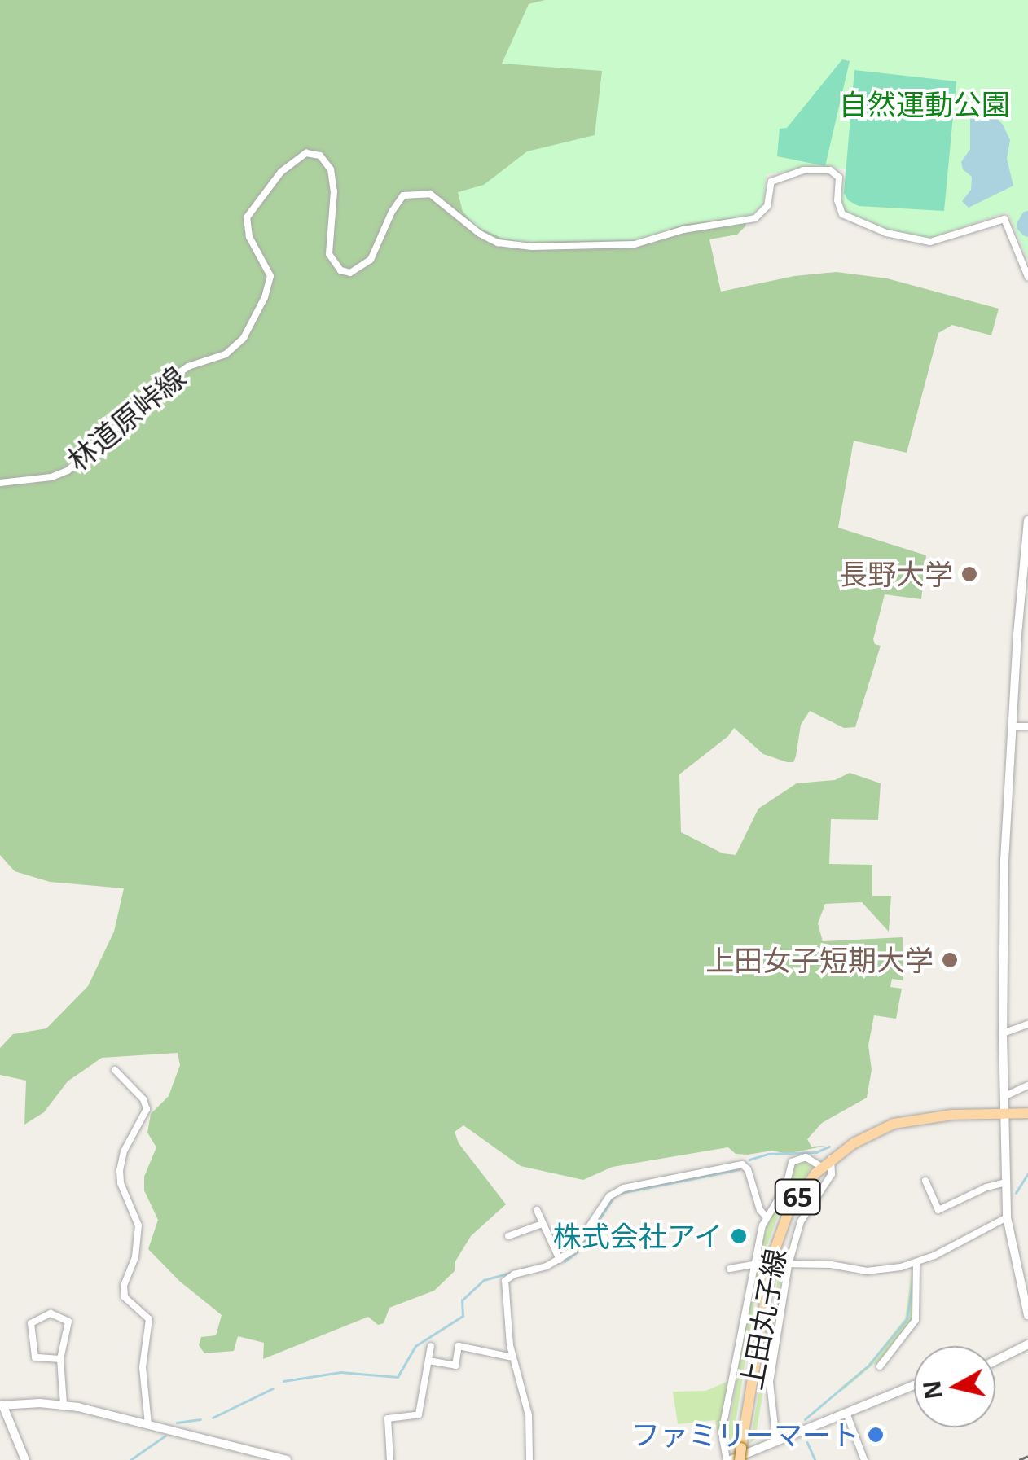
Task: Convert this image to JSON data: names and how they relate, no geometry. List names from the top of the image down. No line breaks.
{"streets":{"main road":["65","上田丸子線"],"street":["林道原峠線"]},"parks":["自然運動公園"],"places":["長野大学","上田女子短期大学","株式会社アイ","ファミリーマート"],"north":"left"}
